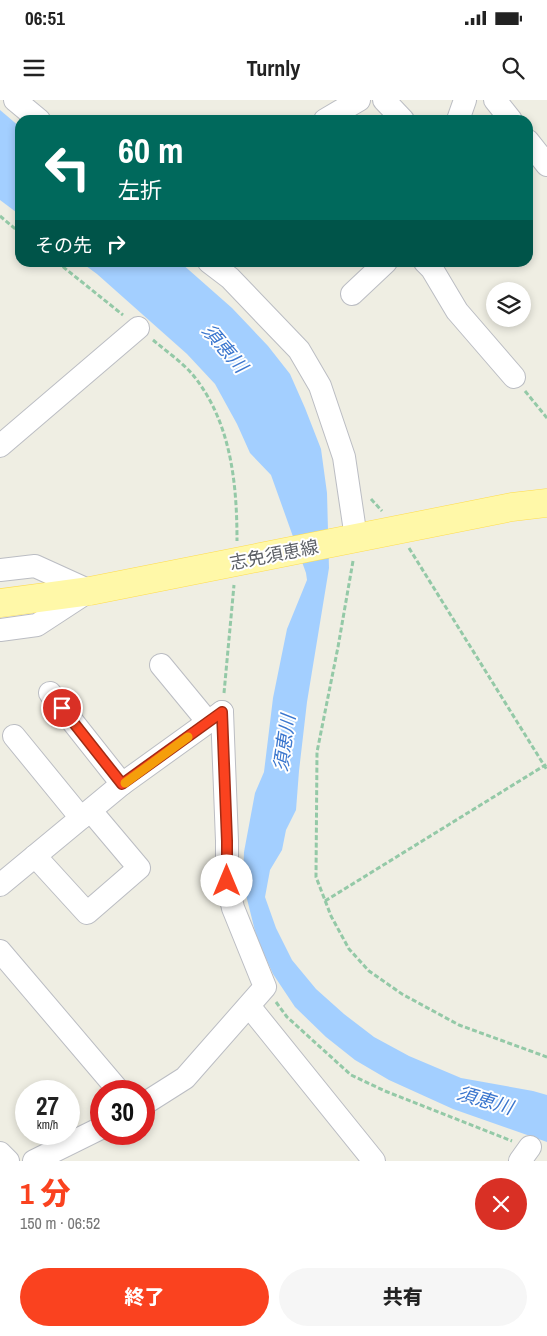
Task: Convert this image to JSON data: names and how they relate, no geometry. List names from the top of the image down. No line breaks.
{"streets":{"main road":["志免須恵線"]},"water":["須恵川"],"page":{"status":"06:51","header":"Turnly","turn":["60 m","左折"],"then":"その先","speed":"27 km/h","limit":"30","heading":["1 分","150 m · 06:52"],"buttons":["終了","共有"]}}
